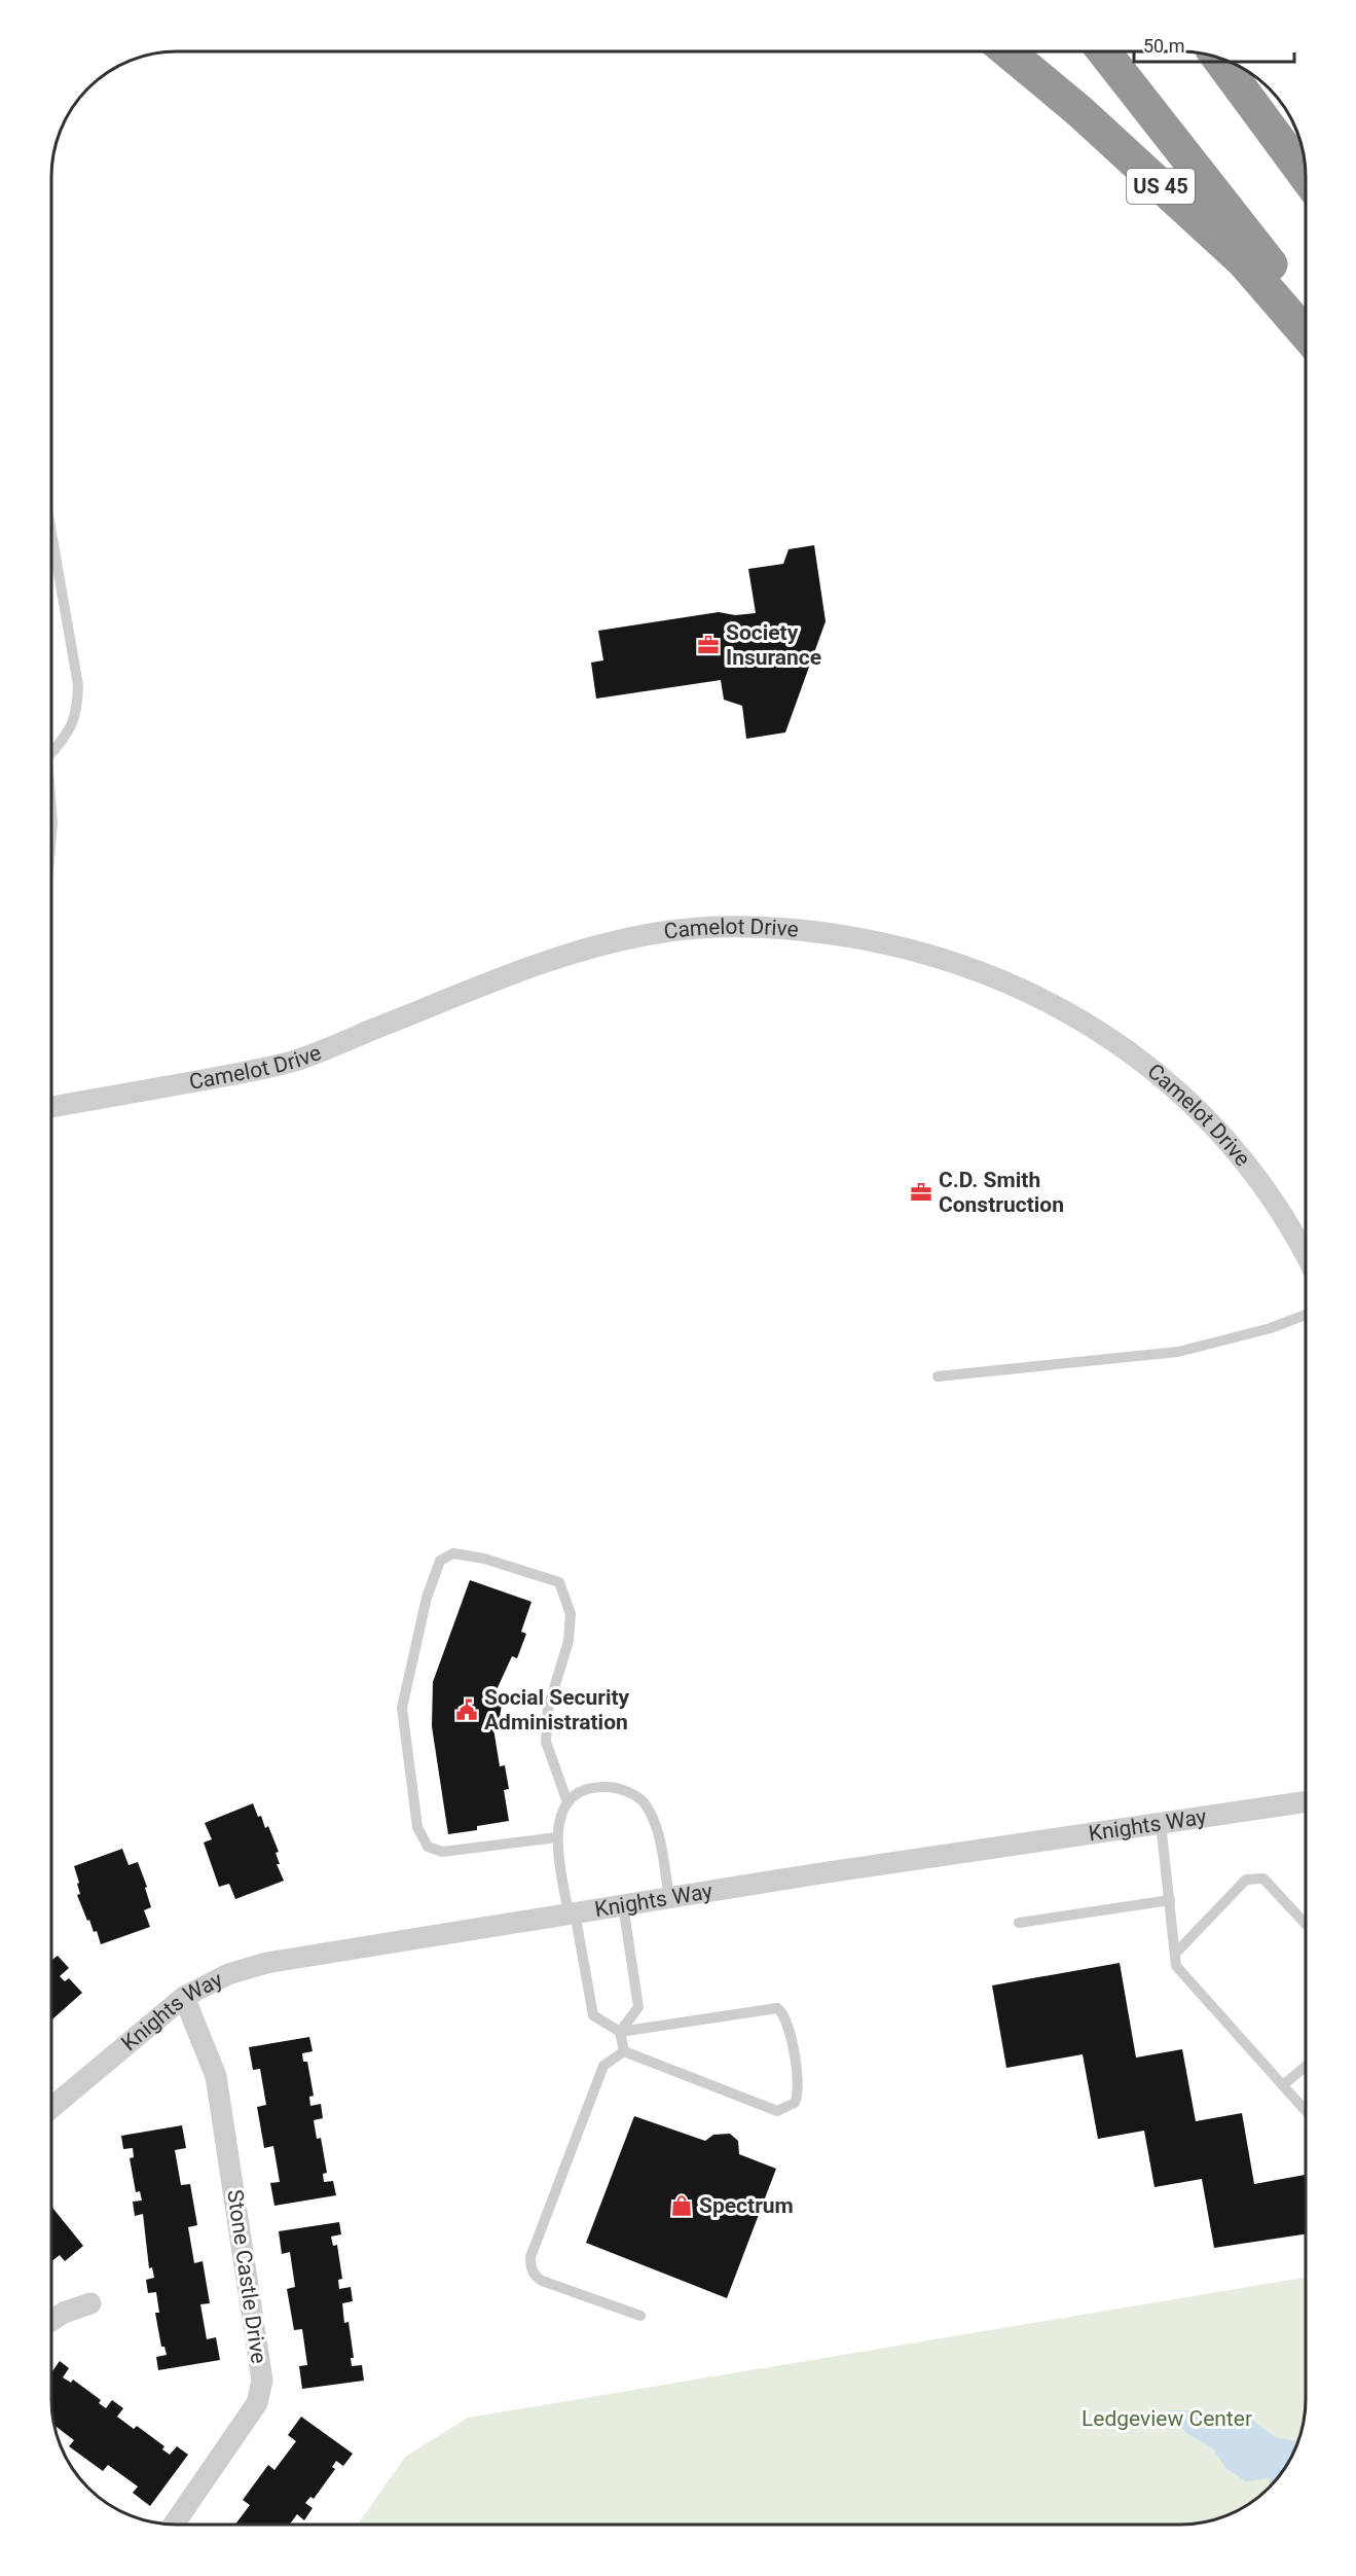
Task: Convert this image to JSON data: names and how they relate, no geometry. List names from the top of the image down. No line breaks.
{"streets":{"highway":["US 45"],"street":["Camelot Drive","Knights Way","Stone Castle Drive"]},"crossings":[["Knights Way","Stone Castle Drive"]],"parks":["Ledgeview Center"],"places":{"office":["Society Insurance","C.D. Smith Construction"],"public building":["Social Security Administration"],"shop":["Spectrum"]},"scale_bar":"50 m"}
